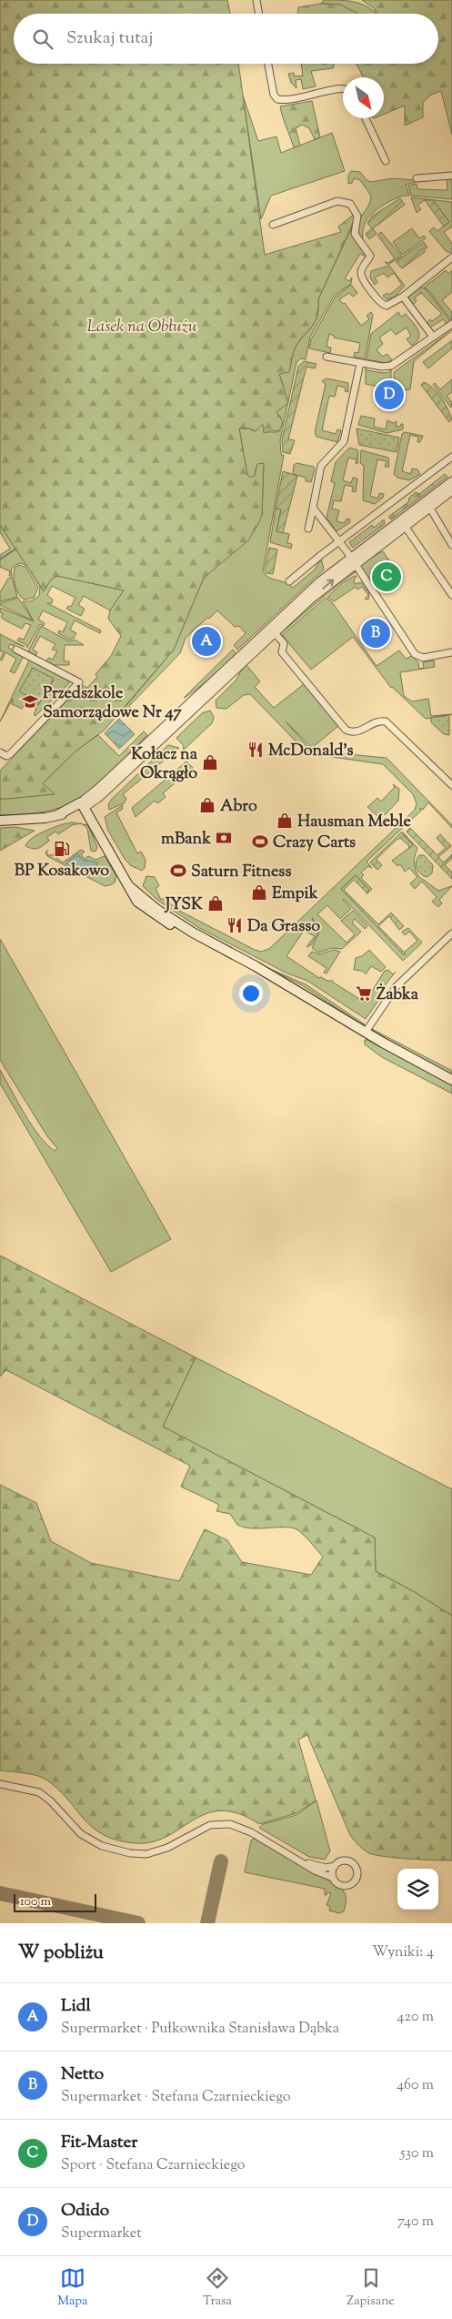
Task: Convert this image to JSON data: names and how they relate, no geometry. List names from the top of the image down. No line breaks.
{"parks":["Lasek na Obłużu"],"places":{"school or university":["Przedszkole Samorządowe Nr 47"],"restaurant":["McDonald's","Da Grasso"],"shop":["Kołacz na Okrągło","Abro","Hausman Meble","Empik","JYSK"],"bank":["mBank"],"sports":["Crazy Carts","Saturn Fitness"],"fuel station":["BP Kosakowo"],"supermarket":["Żabka"]},"scale_bar":"100 m","north":"bottom right","page":{"search":"Szukaj tutaj","pins":["D","C","B","A"],"scale":"100 m","heading":["W pobliżu","Wyniki: 4"],"list":[{"mark":"A","name":"Lidl","note":"Supermarket · Pułkownika Stanisława Dąbka","value":"420 m"},{"mark":"B","name":"Netto","note":"Supermarket · Stefana Czarnieckiego","value":"460 m"},{"mark":"C","name":"Fit-Master","note":"Sport · Stefana Czarnieckiego","value":"530 m"},{"mark":"D","name":"Odido","note":"Supermarket","value":"740 m"}],"nav":["Mapa","Trasa","Zapisane"]}}
